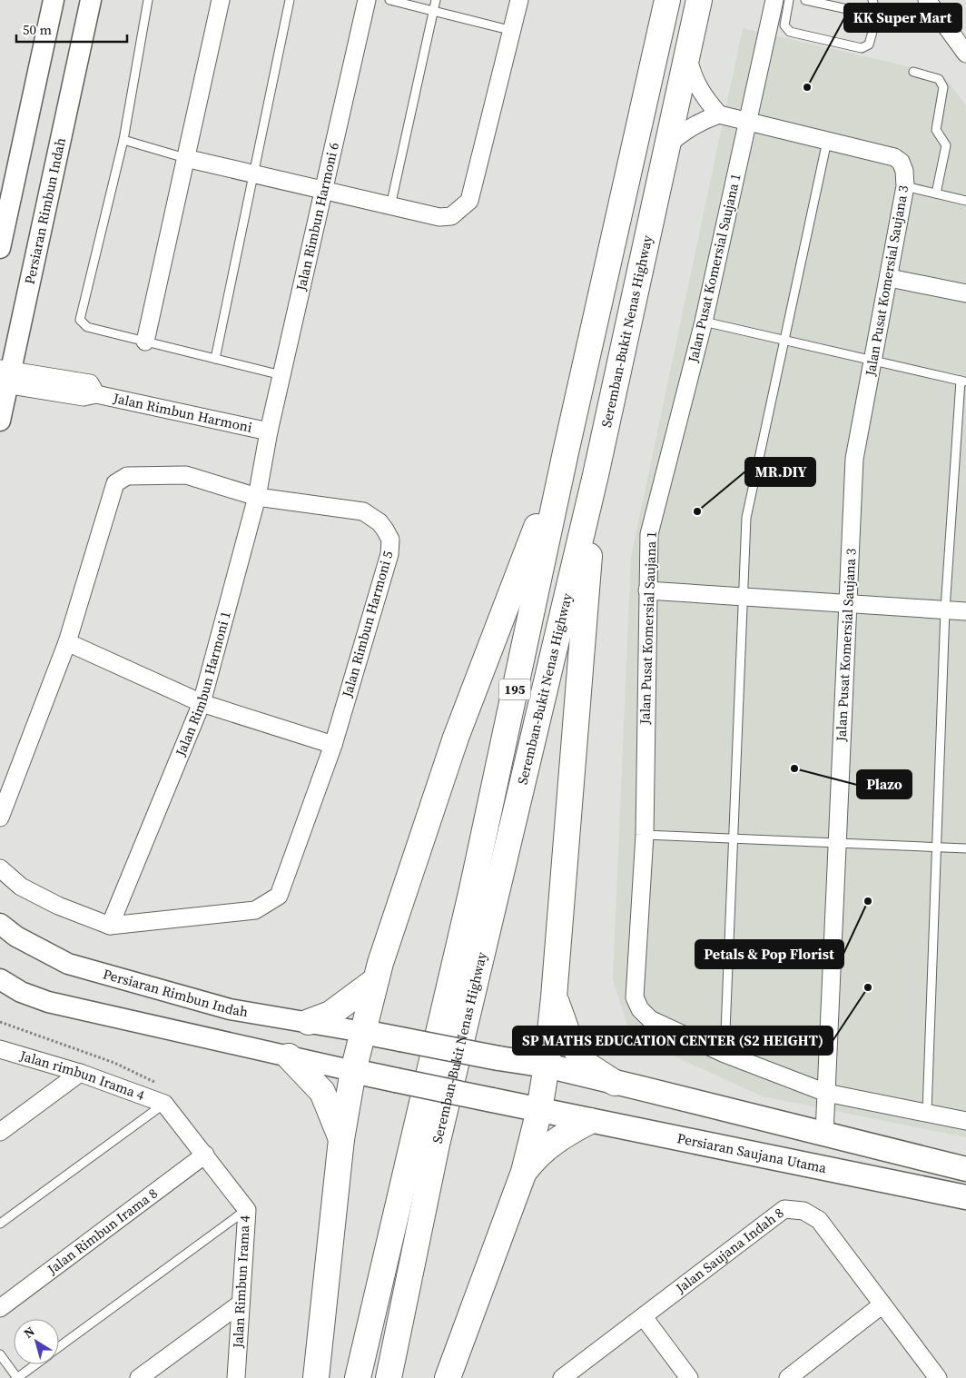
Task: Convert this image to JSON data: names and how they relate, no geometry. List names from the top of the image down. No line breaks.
{"streets":{"highway":["Seremban-Bukit Nenas Highway","195"],"main road":["Persiaran Saujana Utama"],"street":["Persiaran Rimbun Indah","Jalan Rimbun Harmoni 6","Jalan Pusat Komersial Saujana 1","Jalan Pusat Komersial Saujana 3","Jalan Rimbun Harmoni","Jalan Rimbun Harmoni 5","Jalan Rimbun Harmoni 1","Jalan rimbun Irama 4","Jalan Rimbun Irama 8","Jalan Saujana Indah 8","Jalan Rimbun Irama 4"]},"crossings":[["Persiaran Rimbun Indah","Jalan Rimbun Harmoni"],["Jalan Rimbun Harmoni 6","Jalan Rimbun Harmoni"],["Jalan Rimbun Harmoni 6","Jalan Rimbun Harmoni 1"],["Jalan Pusat Komersial Saujana 1","Jalan Pusat Komersial Saujana 3"],["Jalan Rimbun Harmoni","Jalan Rimbun Harmoni 1"],["Jalan Rimbun Harmoni 5","Jalan Rimbun Harmoni 1"],["Jalan rimbun Irama 4","Jalan Rimbun Irama 4"],["Jalan Rimbun Irama 8","Jalan Rimbun Irama 4"]],"places":["KK Super Mart","MR.DIY","Plazo","Petals & Pop Florist","SP MATHS EDUCATION CENTER (S2 HEIGHT)"],"scale_bar":"50 m","north":"top left"}
